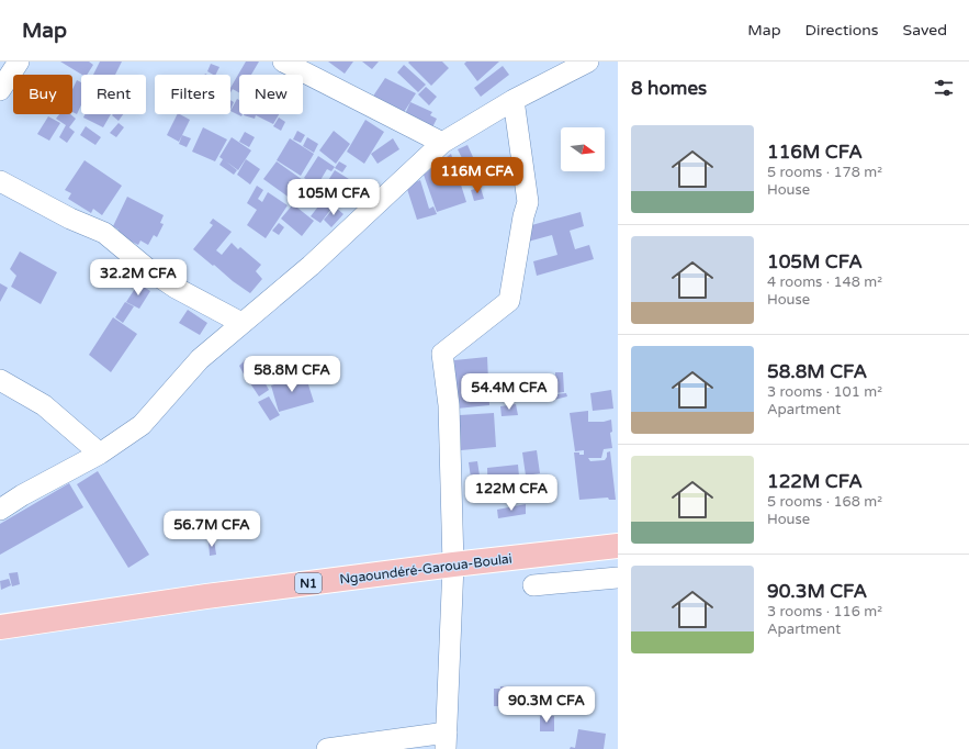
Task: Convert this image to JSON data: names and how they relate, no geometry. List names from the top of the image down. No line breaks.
{"streets":{"highway":["Ngaoundéré-Garoua-Boulai","N1"]},"north":"right","page":{"header":"Map","nav":["Map","Directions","Saved"],"heading":"8 homes","chip":["Buy","Rent","Filters","New"],"list":[{"name":"116M CFA","note":"5 rooms · 178 m² · House"},{"name":"105M CFA","note":"4 rooms · 148 m² · House"},{"name":"58.8M CFA","note":"3 rooms · 101 m² · Apartment"},{"name":"122M CFA","note":"5 rooms · 168 m² · House"},{"name":"90.3M CFA","note":"3 rooms · 116 m² · Apartment"}],"price":["116M CFA","105M CFA","32.2M CFA","58.8M CFA","54.4M CFA","122M CFA","56.7M CFA","90.3M CFA"]}}
